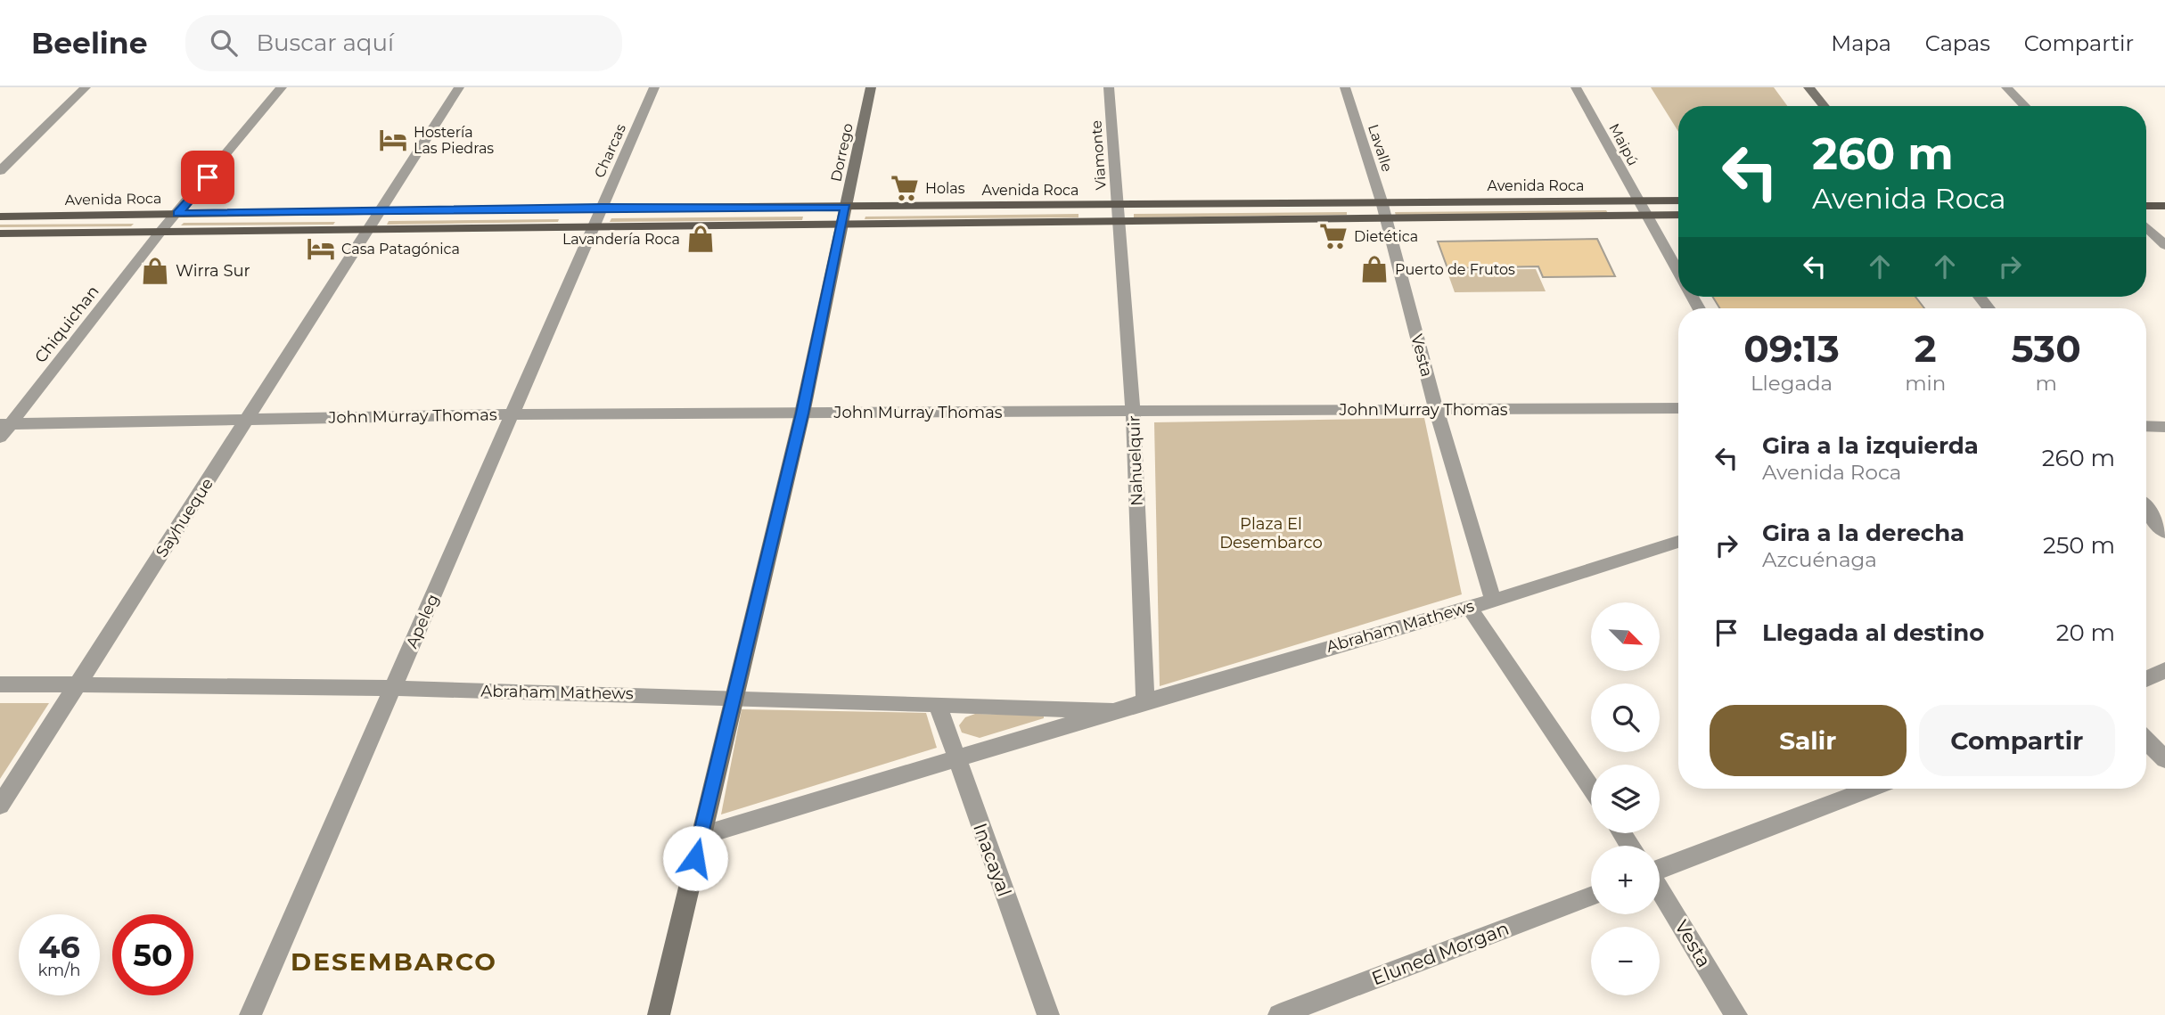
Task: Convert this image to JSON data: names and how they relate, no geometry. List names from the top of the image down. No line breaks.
{"streets":{"main road":["Dorrego","Avenida Roca"],"street":["Maipú","Lavalle","Charcas","Viamonte","Chiquichan","Vesta","John Murray Thomas","Nahuelquir","Sayhueque","Apeleg","Abraham Mathews","Inacayal","Eluned Morgan"]},"crossings":[["Maipú","Avenida Roca"],["Lavalle","Avenida Roca"],["Lavalle","Vesta"],["Charcas","Avenida Roca"],["Charcas","Apeleg"],["Dorrego","Avenida Roca"],["Dorrego","John Murray Thomas"],["Dorrego","Abraham Mathews"],["Viamonte","Avenida Roca"],["Viamonte","Nahuelquir"],["Avenida Roca","Chiquichan"],["Avenida Roca","Vesta"],["Avenida Roca","Nahuelquir"],["Avenida Roca","Sayhueque"],["Avenida Roca","Apeleg"],["Chiquichan","John Murray Thomas"],["Vesta","John Murray Thomas"],["Vesta","Abraham Mathews"],["John Murray Thomas","Nahuelquir"],["John Murray Thomas","Sayhueque"],["John Murray Thomas","Apeleg"],["Nahuelquir","Abraham Mathews"],["Sayhueque","Abraham Mathews"],["Apeleg","Abraham Mathews"],["Abraham Mathews","Inacayal"]],"districts":["DESEMBARCO"],"parks":["Plaza El Desembarco"],"places":{"hotel":["Hostería Las Piedras","Casa Patagónica"],"supermarket":["Holas","Dietética"],"shop":["Lavandería Roca","Puerto de Frutos","Wirra Sur"]},"north":"bottom right","page":{"header":"Beeline","search":"Buscar aquí","nav":["Mapa","Capas","Compartir"],"turn":["260 m","Avenida Roca"],"eta":["09:13","Llegada","2","min","530","m"],"list":[{"name":"Gira a la izquierda","note":"Avenida Roca","value":"260 m"},{"name":"Gira a la derecha","note":"Azcuénaga","value":"250 m"},{"name":"Llegada al destino","value":"20 m"}],"map_buttons":["+","−"],"buttons":["Salir","Compartir"],"speed":"46 km/h","limit":"50"}}
